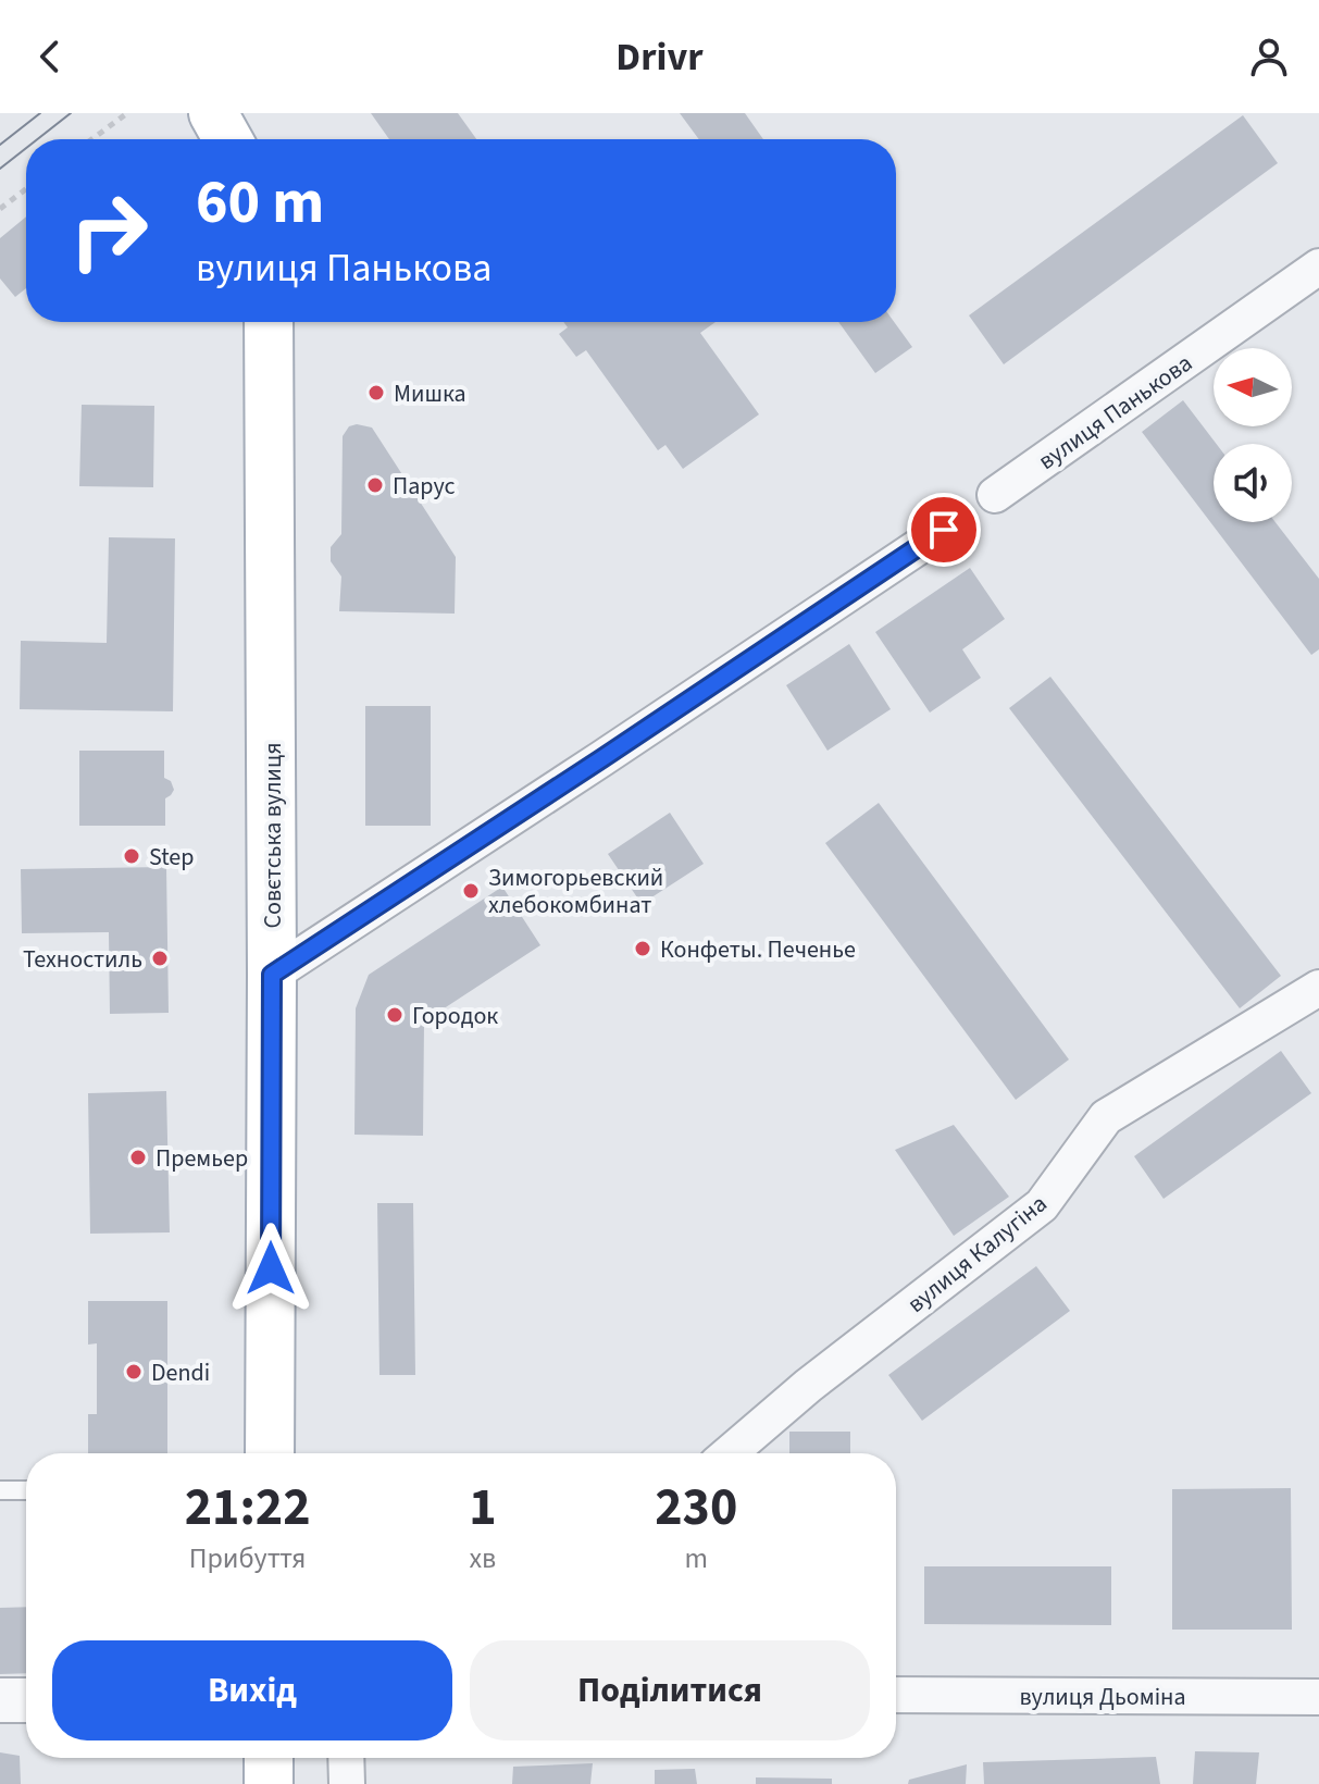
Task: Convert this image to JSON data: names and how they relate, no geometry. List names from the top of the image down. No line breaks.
{"streets":{"main road":["Совєтська вулиця"],"street":["вулиця Панькова","вулиця Калугіна","вулиця Дьоміна"]},"places":["Мишка","Парус","Step","Зимогорьевский хлебокомбинат","Конфеты. Печенье","Техностиль","Городок","Премьер","Dendi"],"north":"left","page":{"header":"Drivr","turn":["60 m","вулиця Панькова"],"eta":["21:22","Прибуття","1","хв","230","m"],"buttons":["Вихід","Поділитися"]}}
